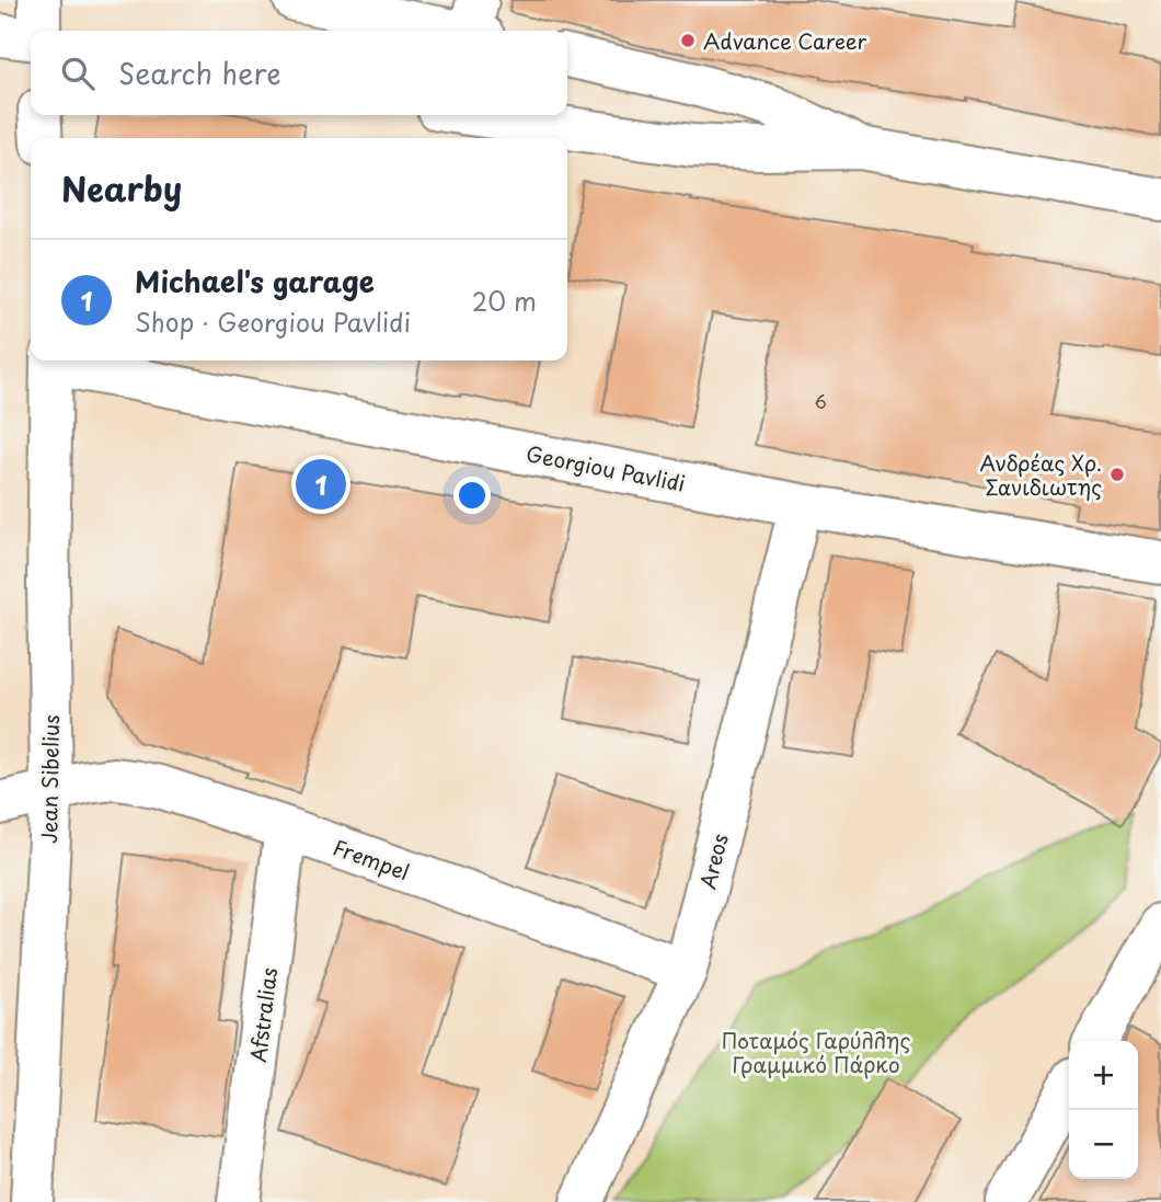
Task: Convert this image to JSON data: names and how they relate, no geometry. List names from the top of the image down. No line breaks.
{"streets":{"street":["Georgiou Pavlidi","Jean Sibelius","Frempel","Areos","Afstralias"]},"crossings":[["Georgiou Pavlidi","Areos"],["Jean Sibelius","Frempel"],["Frempel","Areos"],["Frempel","Afstralias"]],"parks":["Ποταμός Γαρύλλης Γραμμικό Πάρκο"],"places":["Advance Career","Ανδρέας Χρ. Σανιδιωτης"],"house_numbers":["6"],"page":{"search":"Search here","heading":"Nearby","list":[{"mark":"1","name":"Michael's garage","note":"Shop · Georgiou Pavlidi","value":"20 m"}],"pins":"1","map_buttons":["+","−"]}}
